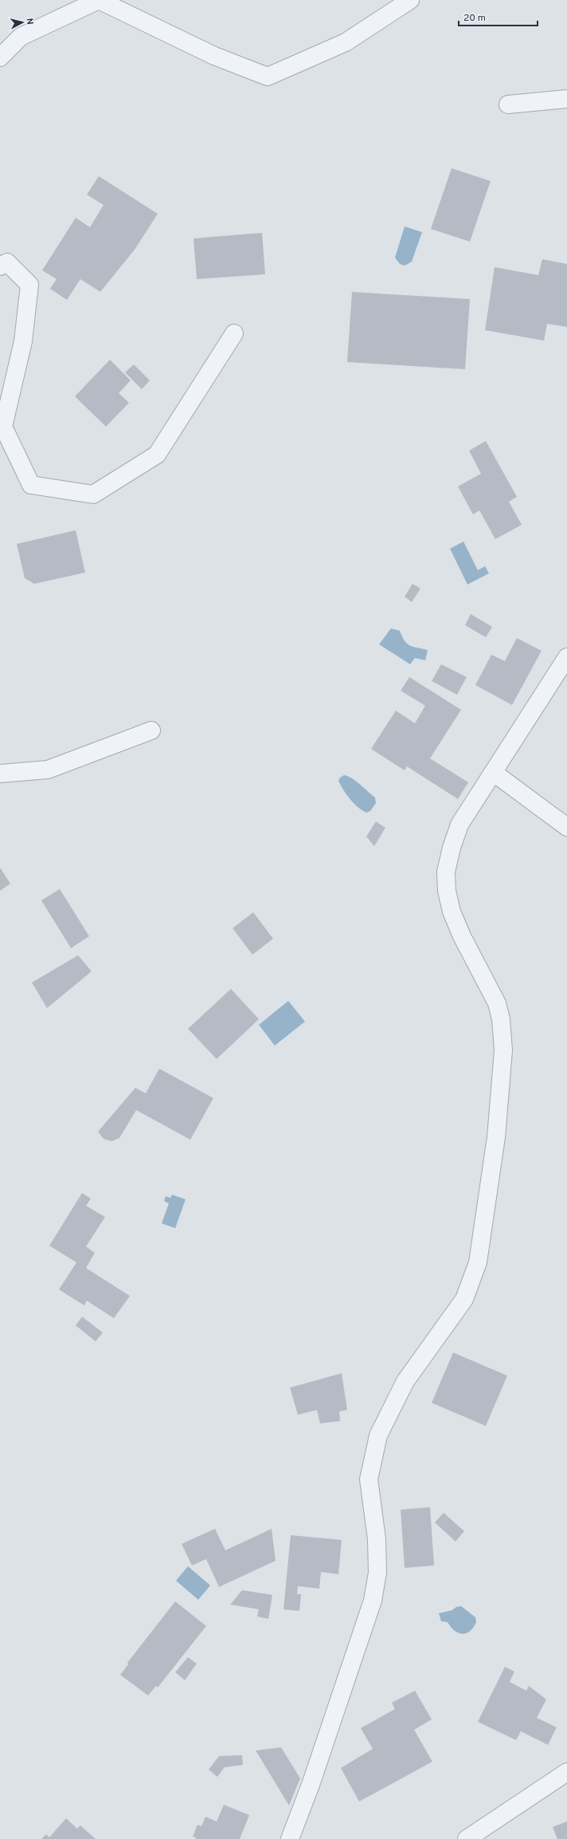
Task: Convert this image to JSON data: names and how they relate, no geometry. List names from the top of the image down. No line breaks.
{"scale_bar":"20 m","north":"right"}
